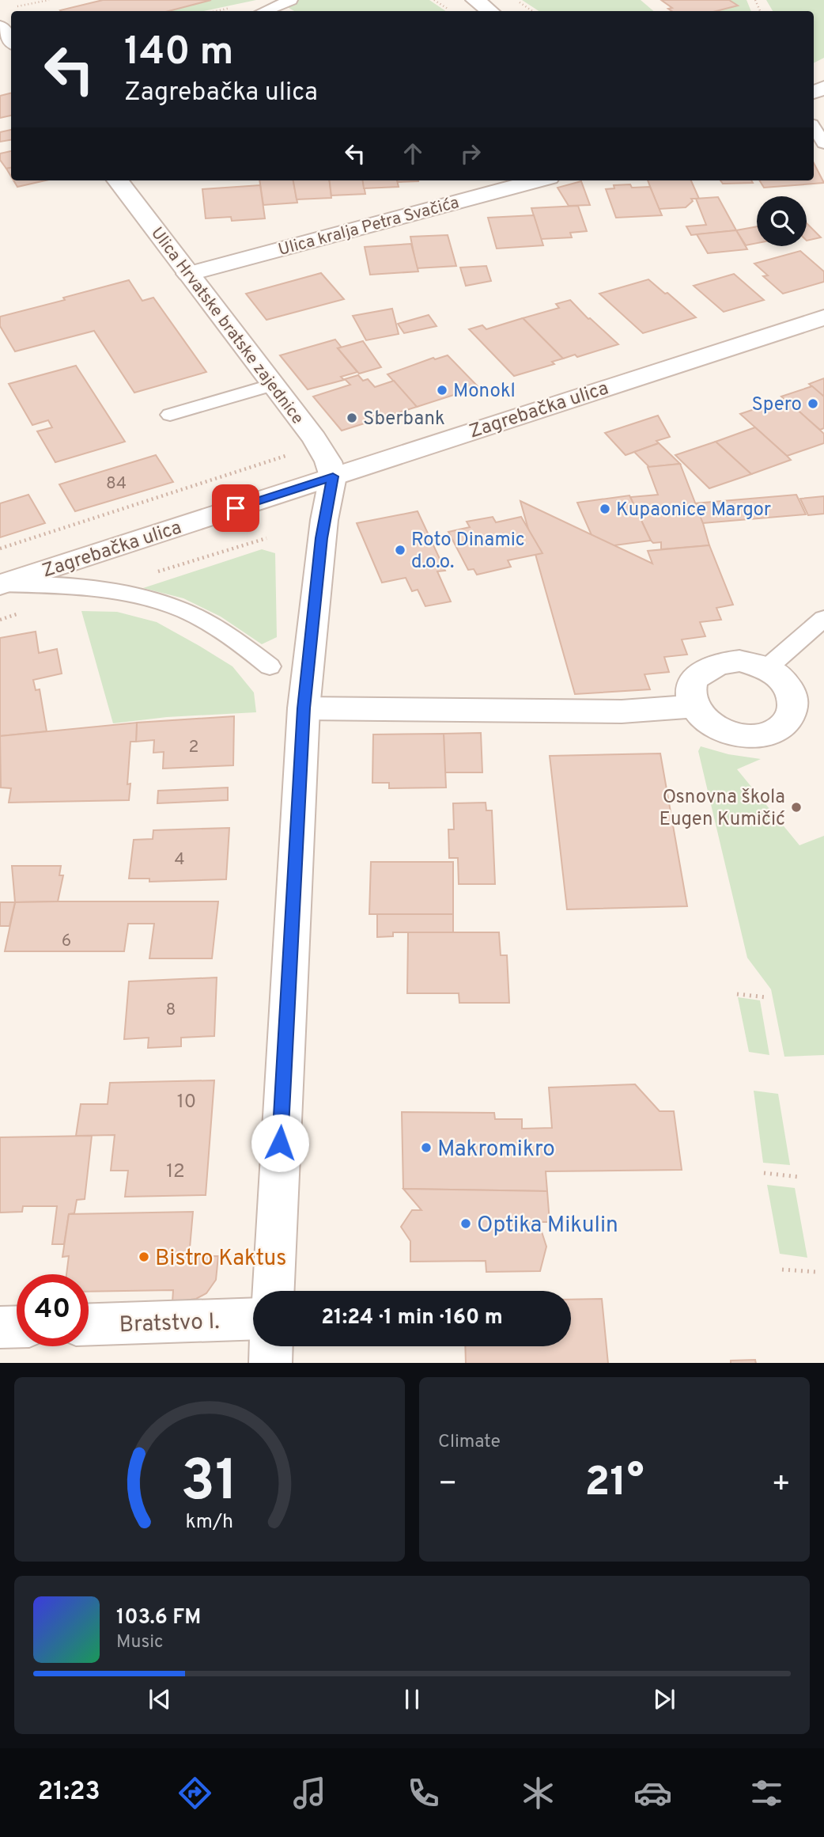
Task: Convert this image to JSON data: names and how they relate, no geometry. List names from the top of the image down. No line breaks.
{"streets":{"street":["Ulica kralja Petra Svačića","Ulica Hrvatske bratske zajednice","Zagrebačka ulica","Bratstvo I."]},"crossings":[["Ulica kralja Petra Svačića","Ulica Hrvatske bratske zajednice"],["Ulica Hrvatske bratske zajednice","Zagrebačka ulica"]],"places":["Monokl","Spero","Sberbank","Kupaonice Margor","Roto Dinamic d.o.o.","Osnovna škola Eugen Kumičić","Makromikro","Optika Mikulin","Bistro Kaktus"],"house_numbers":["84","2","4","6","8","10","12"],"page":{"turn":["140 m","Zagrebačka ulica"],"limit":"40","trip":"21:24 · 1 min · 160 m","tile":"Climate","heat":["−","21°","+"],"song":["103.6 FM","Music"],"tabs":"21:23","gauge":["31","km/h"]}}
